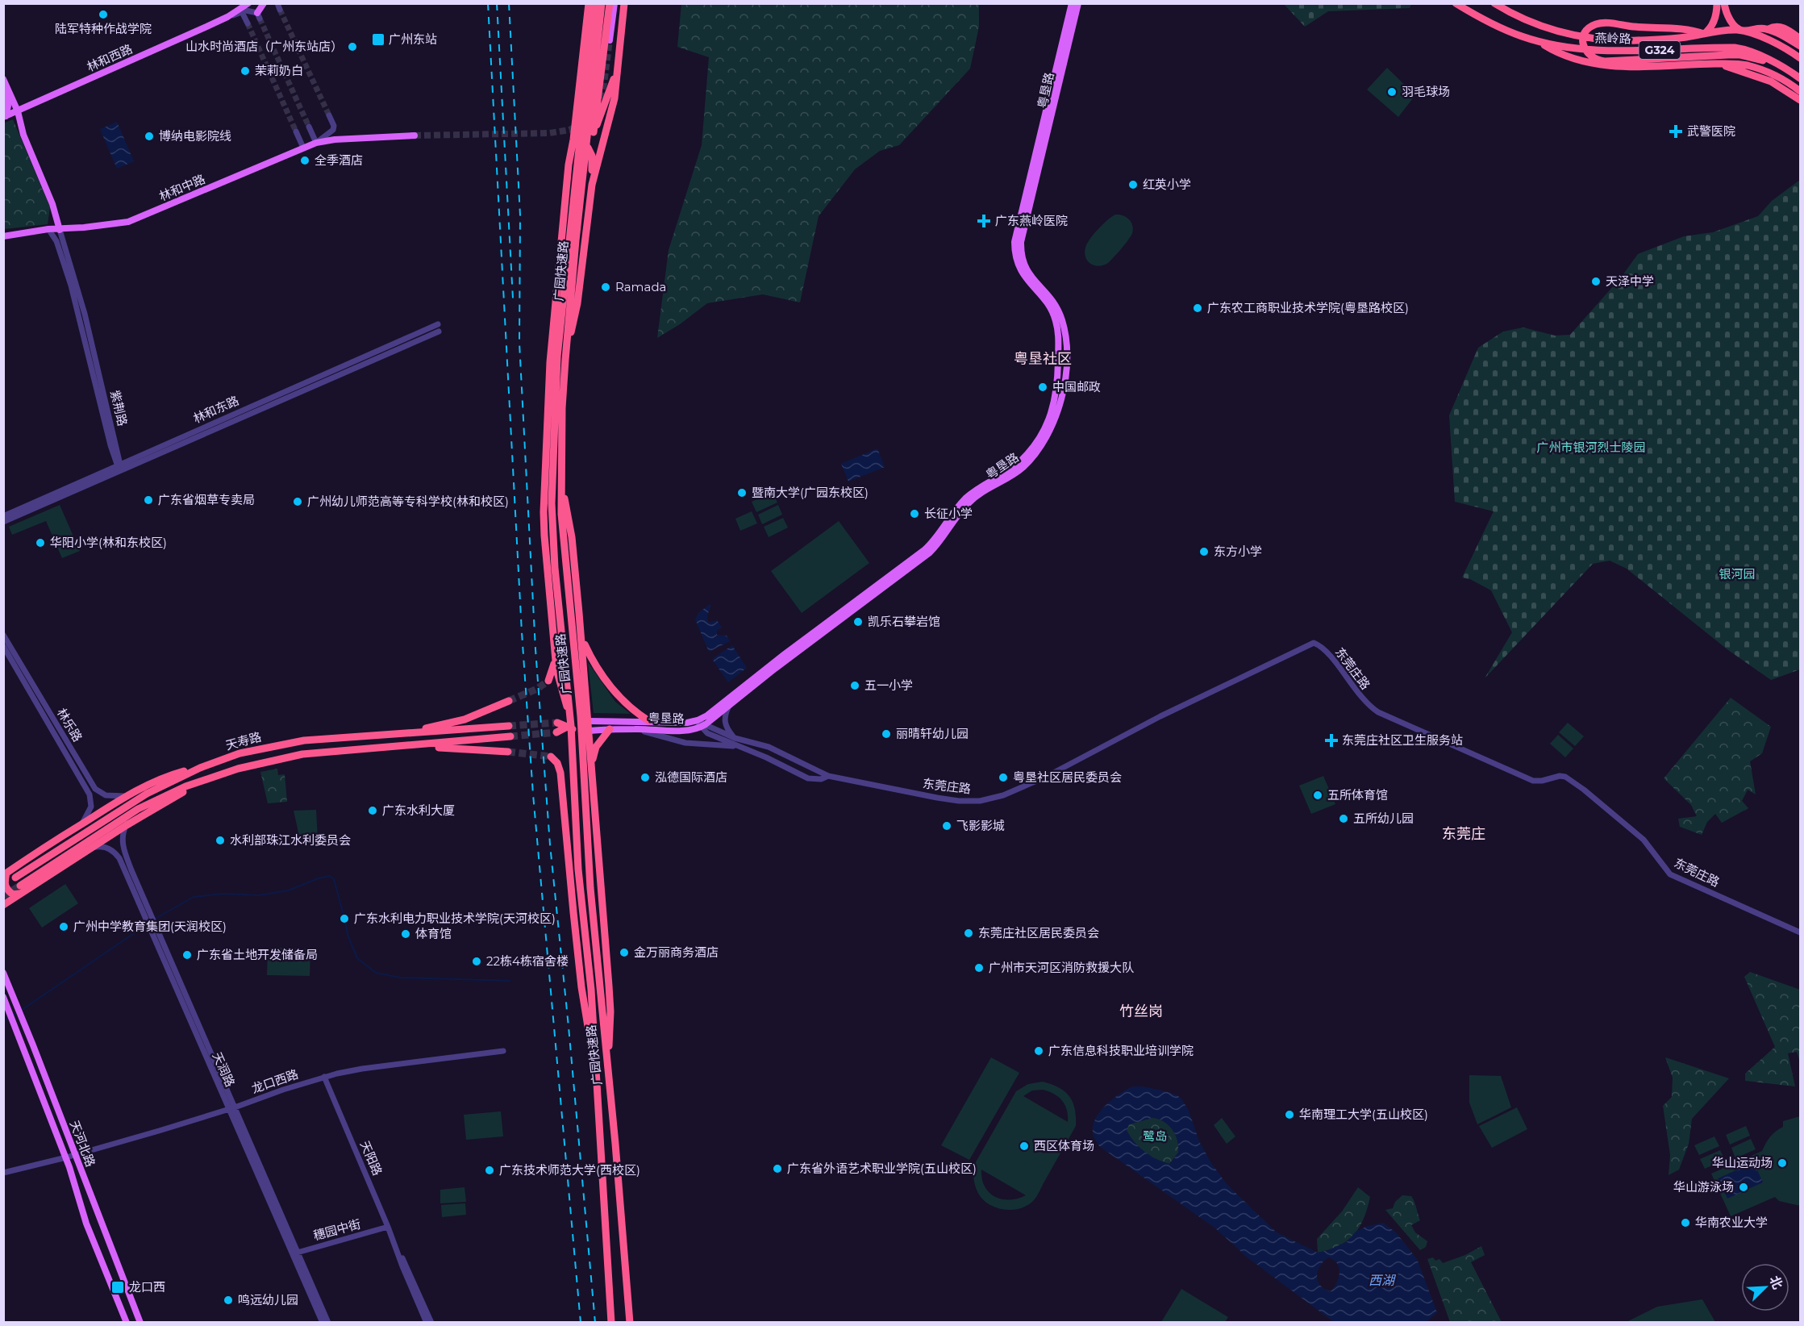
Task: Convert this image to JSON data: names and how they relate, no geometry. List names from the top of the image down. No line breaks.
{"streets":{"highway":["燕岭路","G324","广园快速路","天寿路"],"main road":["林和西路","粤垦路","林和中路","紫荆路","天河北路"],"street":["林和东路","东莞庄路","林乐路","天润路","龙口西路","天阳路","穗园中街"]},"crossings":[["林和西路","紫荆路"],["粤垦路","东莞庄路"],["林和中路","紫荆路"],["紫荆路","林和东路"],["天润路","龙口西路"],["天润路","穗园中街"],["龙口西路","天河北路"],["龙口西路","天阳路"],["天阳路","穗园中街"]],"districts":["粤垦社区","东莞庄","竹丝岗"],"water":["西湖"],"parks":["广州市银河烈士陵园","银河园","鹭岛"],"places":{"other":["陆军特种作战学院","山水时尚酒店（广州东站店）","茉莉奶白","羽毛球场","博纳电影院线","全季酒店","红英小学","天泽中学","Ramada","广东农工商职业技术学院(粤垦路校区)","中国邮政","暨南大学(广园东校区)","广东省烟草专卖局","广州幼儿师范高等专科学校(林和校区)","长征小学","华阳小学(林和东校区)","东方小学","凯乐石攀岩馆","五一小学","丽晴轩幼儿园","泓德国际酒店","粤垦社区居民委员会","五所体育馆","广东水利大厦","五所幼儿园","飞影影城","水利部珠江水利委员会","广东水利电力职业技术学院(天河校区)","广州中学教育集团(天润校区)","东莞庄社区居民委员会","体育馆","金万丽商务酒店","广东省土地开发储备局","22栋4栋宿舍楼","广州市天河区消防救援大队","广东信息科技职业培训学院","华南理工大学(五山校区)","西区体育场","华山运动场","广东省外语艺术职业学院(五山校区)","广东技术师范大学(西校区)","华山游泳场","华南农业大学","鸣远幼儿园"],"transit":["广州东站","龙口西"],"health":["武警医院","广东燕岭医院","东莞庄社区卫生服务站"]},"north":"top right"}
